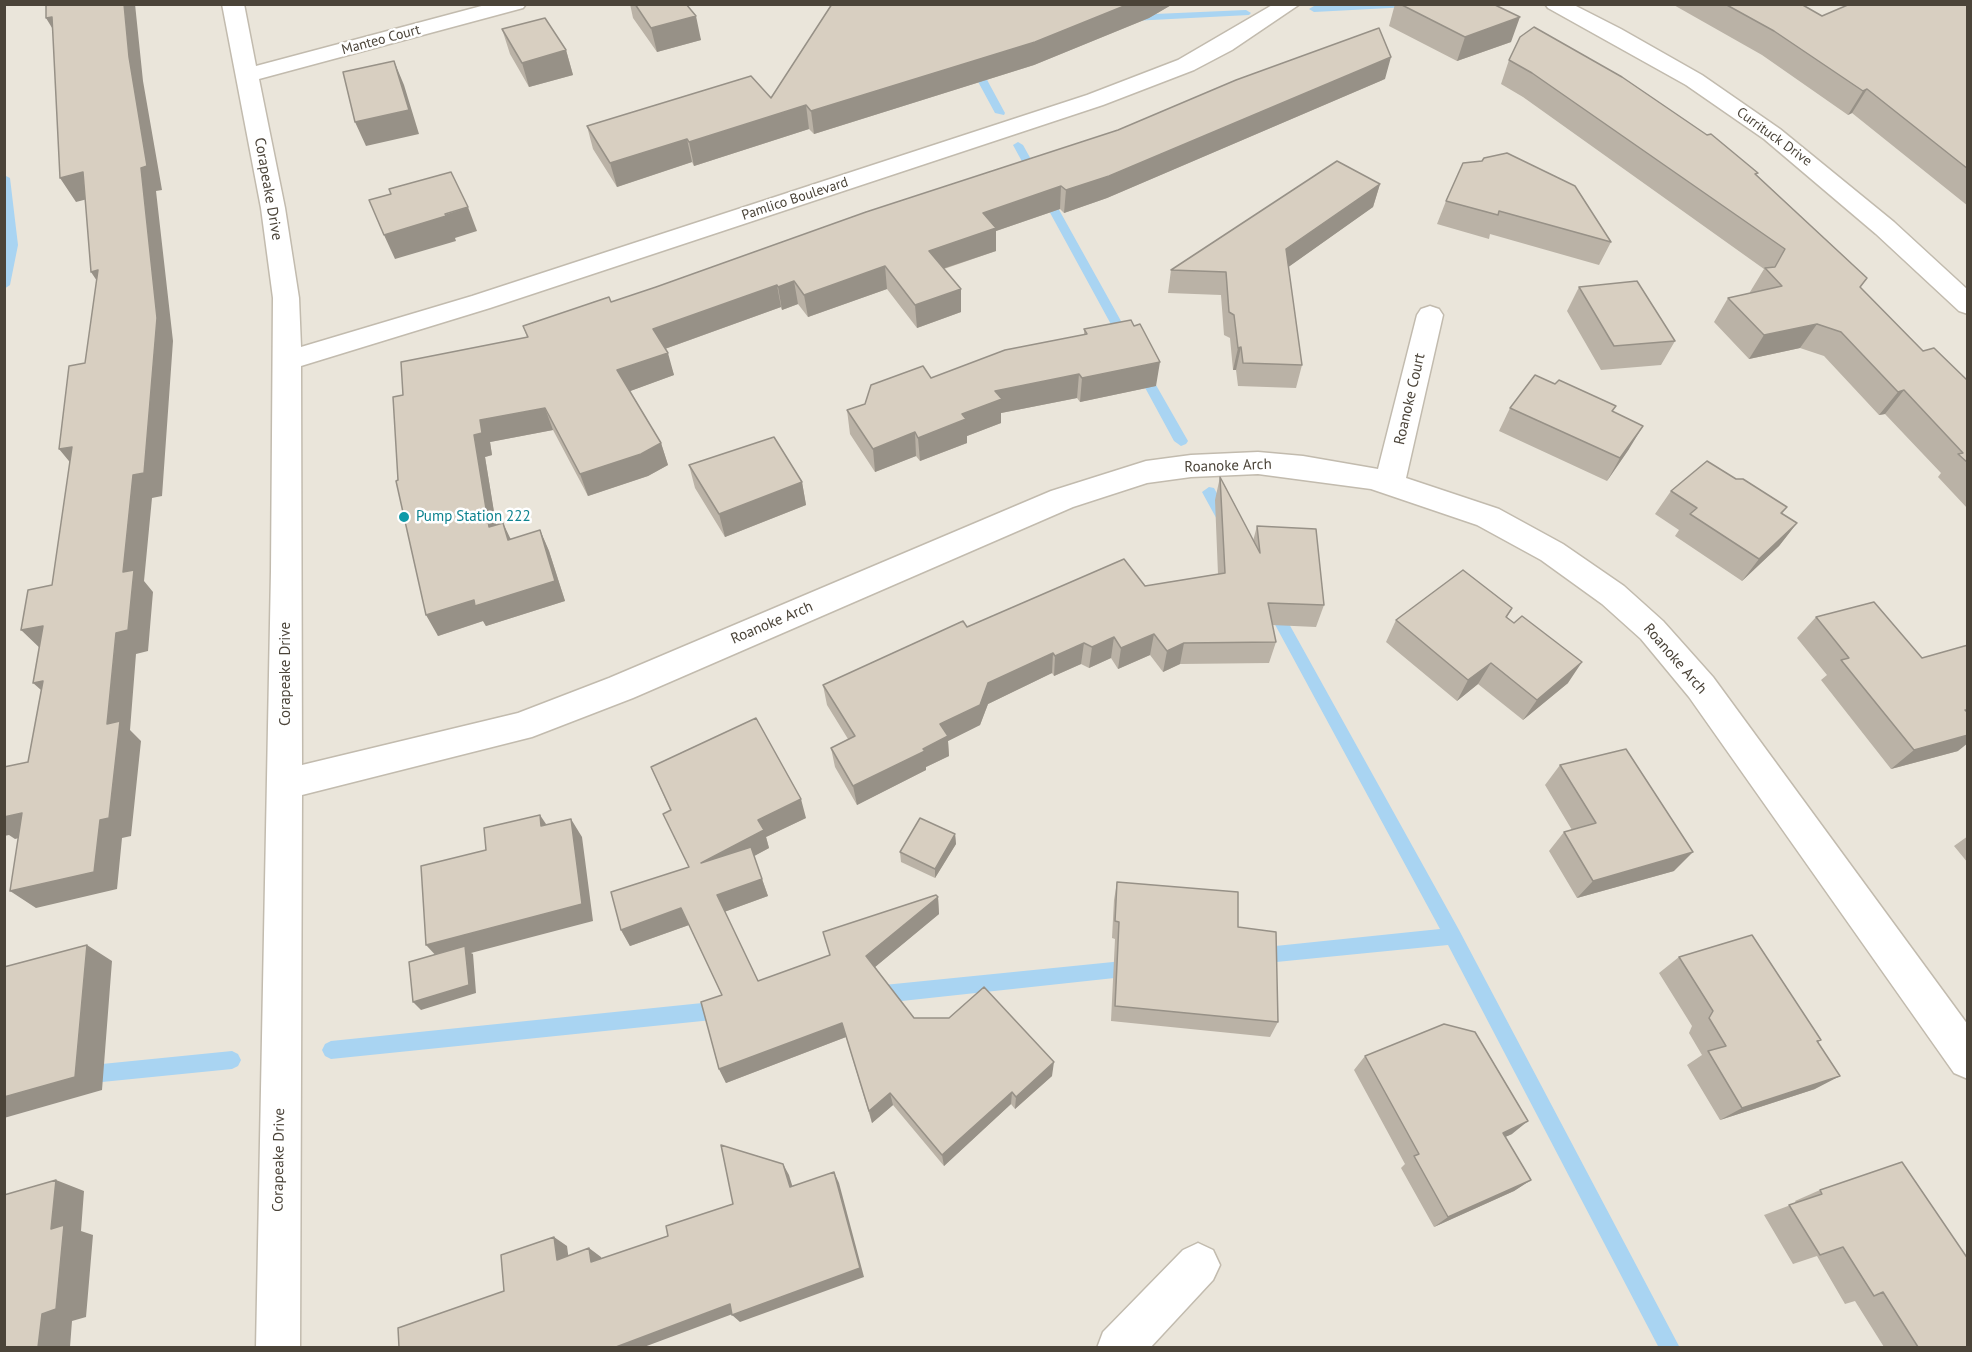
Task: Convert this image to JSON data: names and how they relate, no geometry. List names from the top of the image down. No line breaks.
{"streets":{"street":["Manteo Court","Currituck Drive","Corapeake Drive","Pamlico Boulevard","Roanoke Court","Roanoke Arch"]},"crossings":[["Manteo Court","Corapeake Drive"],["Corapeake Drive","Pamlico Boulevard"],["Corapeake Drive","Roanoke Arch"],["Roanoke Court","Roanoke Arch"]],"places":["Pump Station 222"]}
